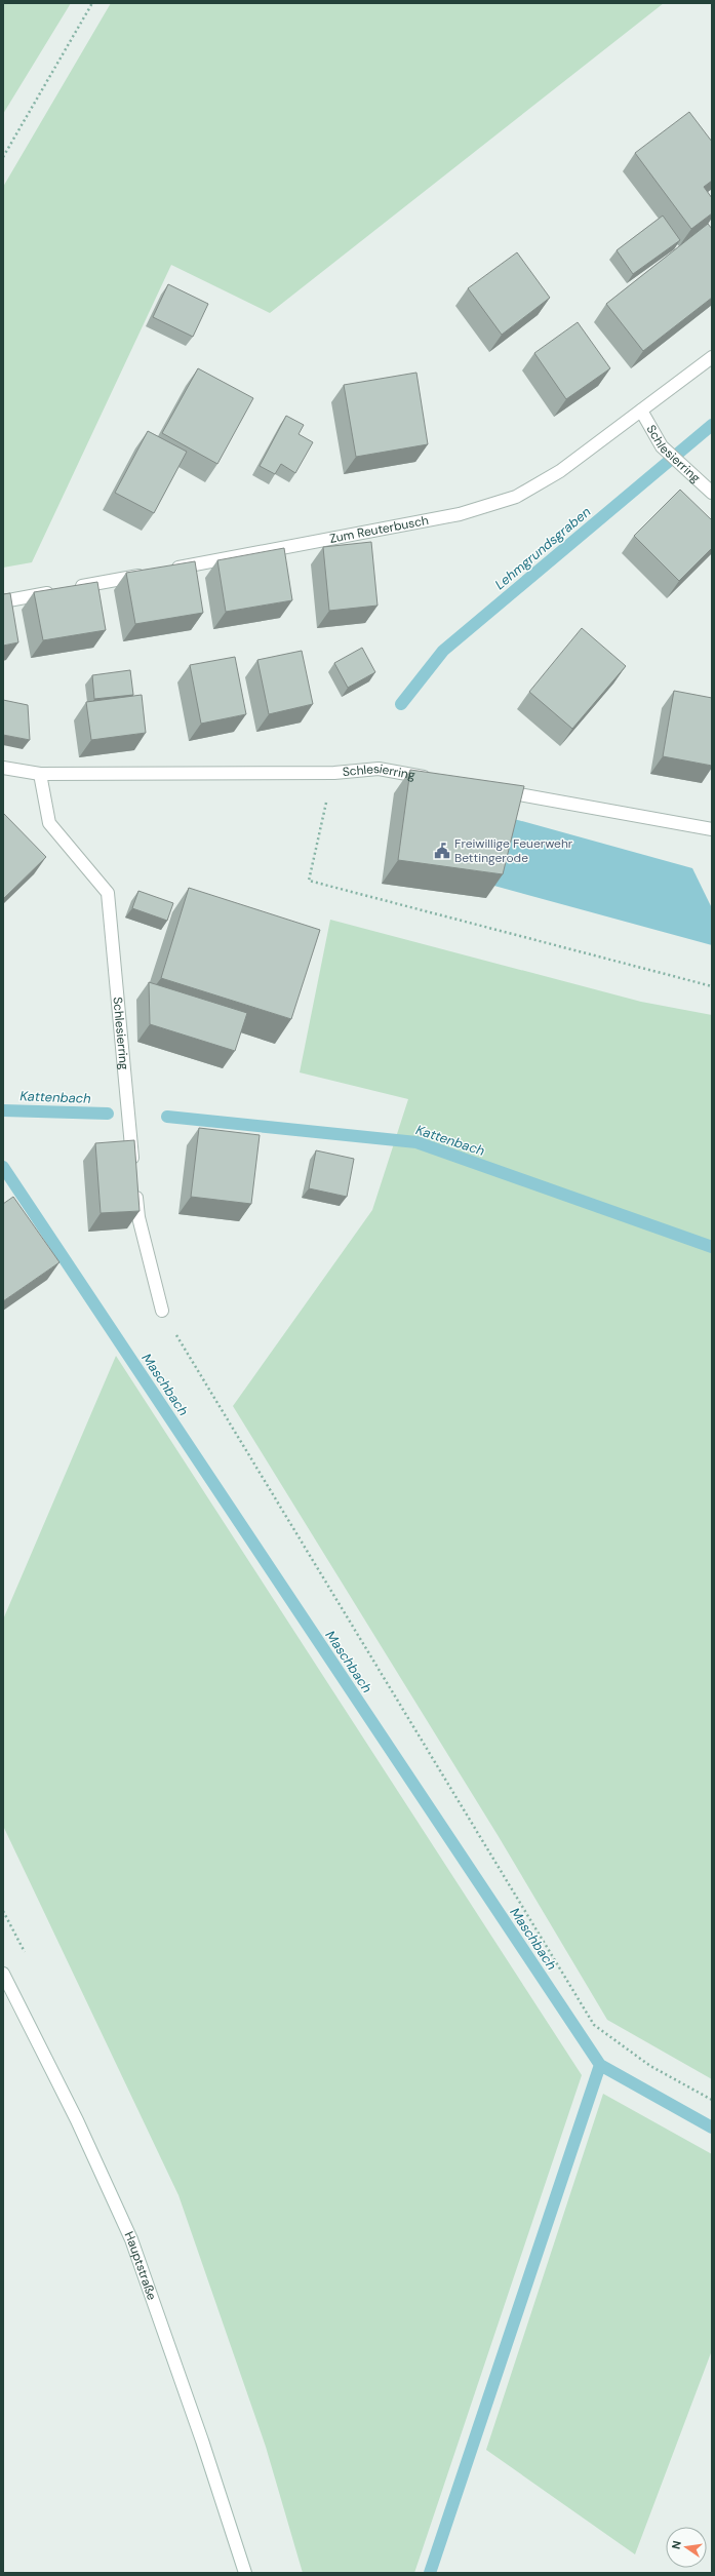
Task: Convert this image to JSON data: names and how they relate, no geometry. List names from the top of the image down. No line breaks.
{"streets":{"street":["Schlesierring","Zum Reuterbusch","Hauptstraße"]},"crossings":[["Schlesierring","Zum Reuterbusch"]],"water":["Lehmgrundsgraben","Kattenbach","Maschbach"],"places":{"public building":["Freiwillige Feuerwehr Bettingerode"]},"north":"left"}
